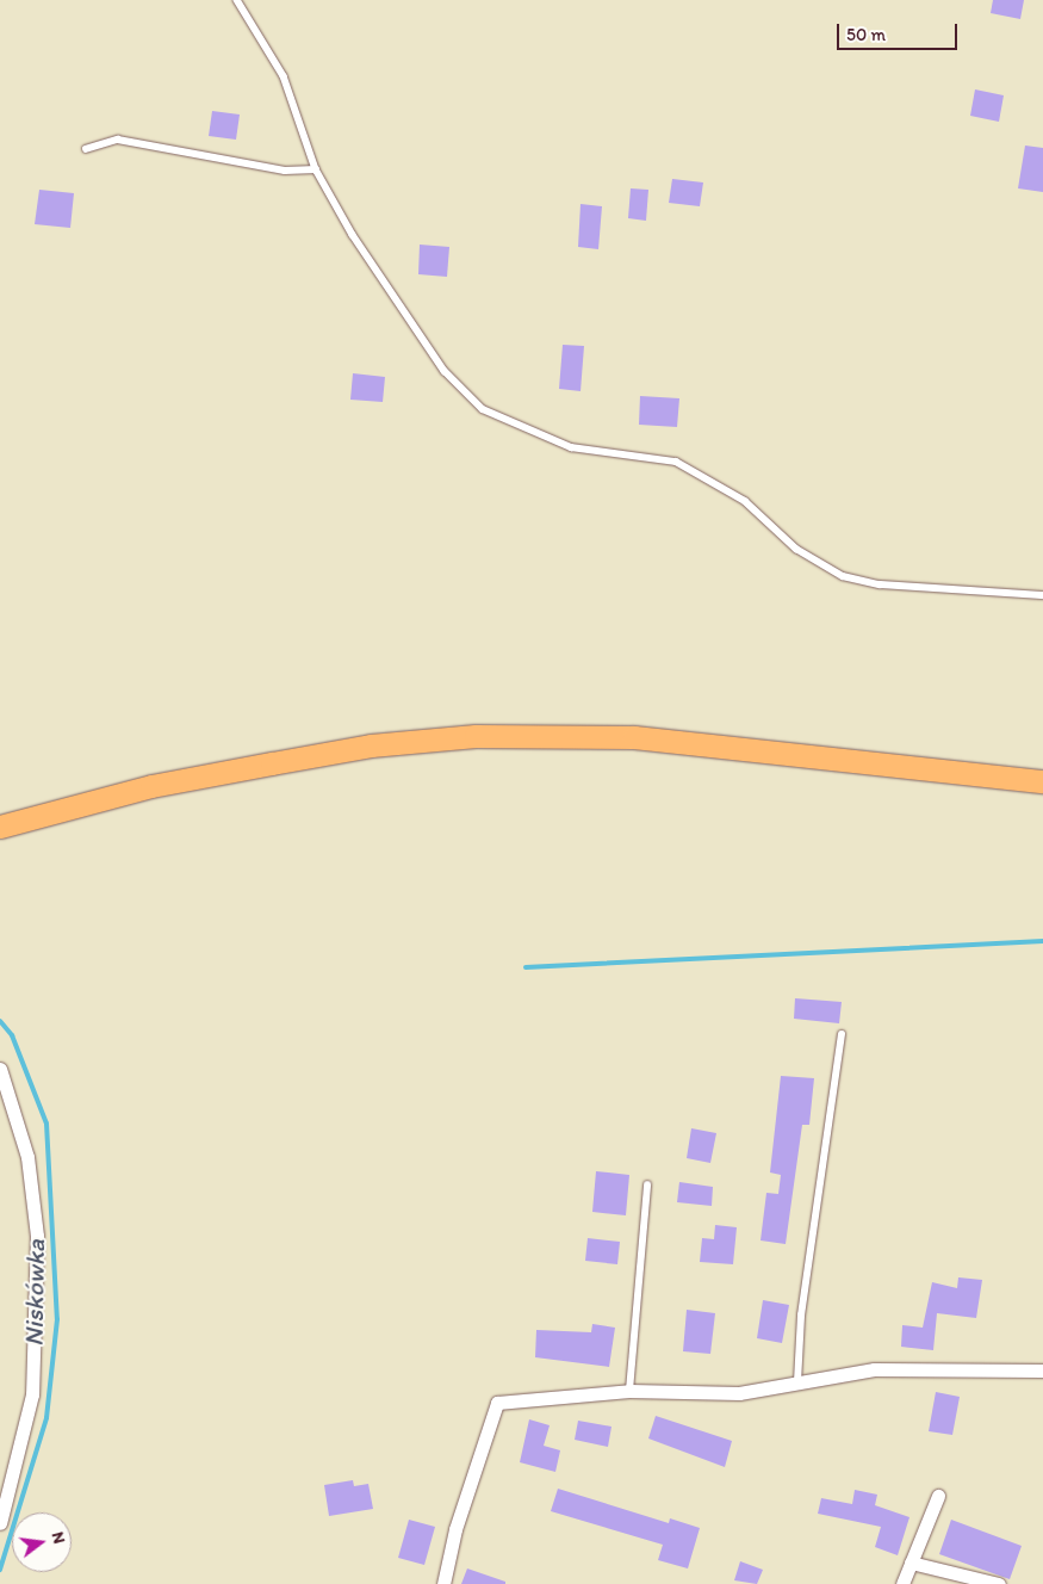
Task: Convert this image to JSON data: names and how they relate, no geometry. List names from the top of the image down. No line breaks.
{"water":["Niskówka"],"scale_bar":"50 m","north":"right"}
